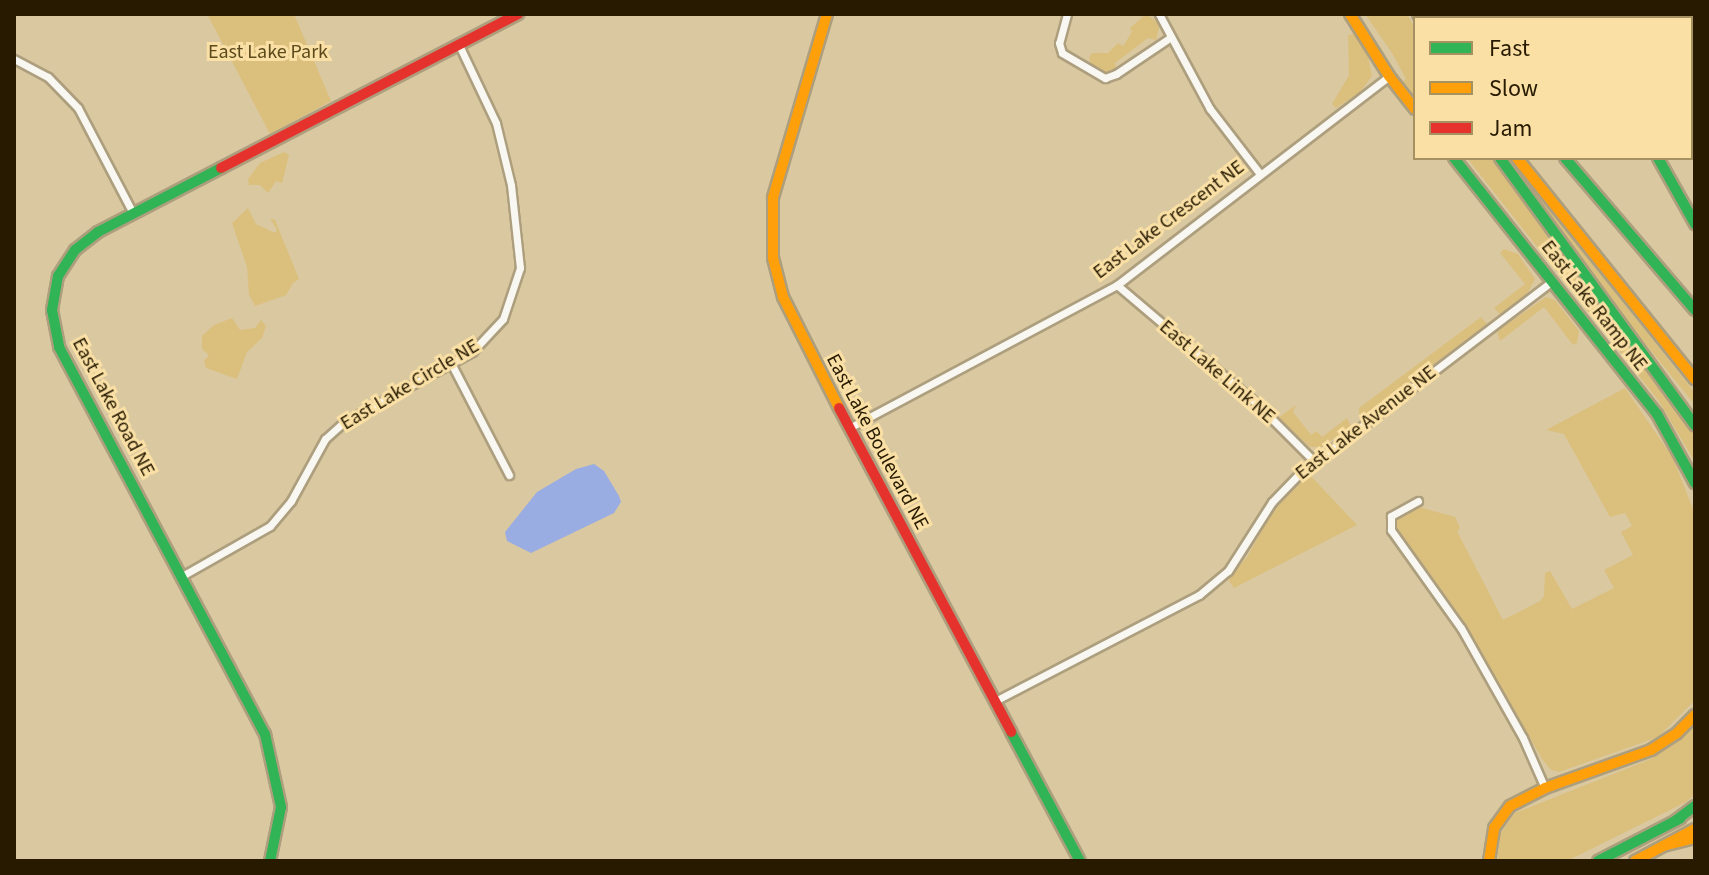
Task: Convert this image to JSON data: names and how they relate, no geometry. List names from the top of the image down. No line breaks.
{"streets":{"main road":["East Lake Ramp NE","East Lake Road NE","East Lake Boulevard NE"],"street":["East Lake Crescent NE","East Lake Link NE","East Lake Circle NE","East Lake Avenue NE"]},"crossings":[["East Lake Crescent NE","East Lake Link NE"],["East Lake Crescent NE","East Lake Boulevard NE"],["East Lake Ramp NE","East Lake Avenue NE"],["East Lake Link NE","East Lake Avenue NE"],["East Lake Circle NE","East Lake Road NE"],["East Lake Avenue NE","East Lake Boulevard NE"]],"parks":["East Lake Park"],"legend":["Fast","Slow","Jam"]}
